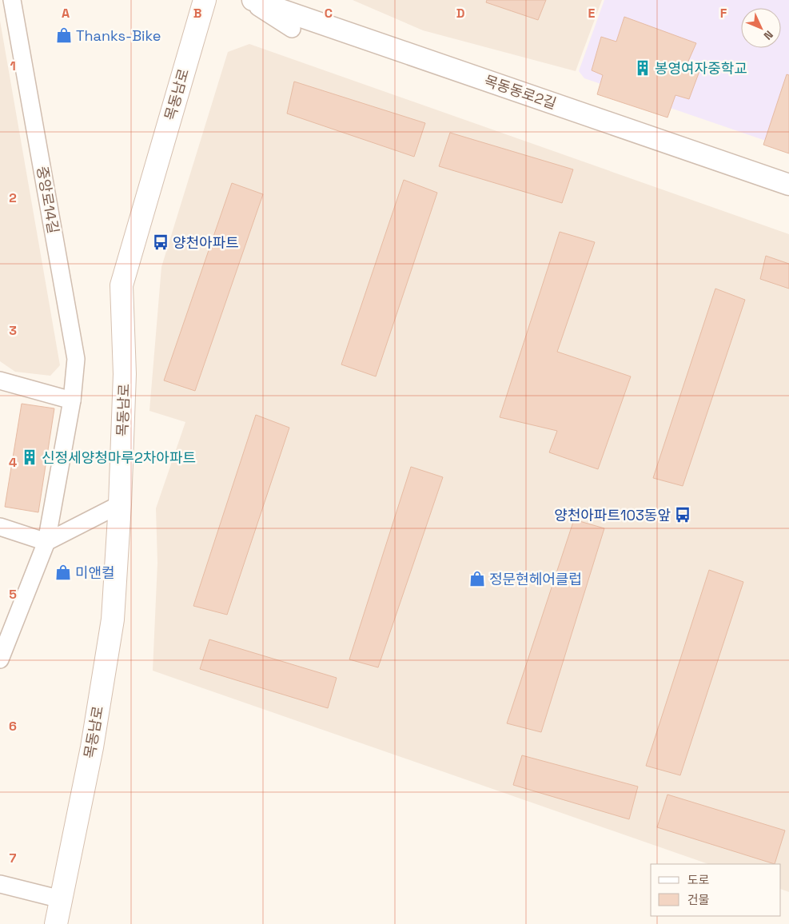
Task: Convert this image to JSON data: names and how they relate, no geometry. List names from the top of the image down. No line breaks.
{"streets":{"main road":["목동남로"],"street":["목동동로2길","중앙로14길"]},"places":{"shop":["Thanks-Bike","미앤컬","정문현헤어클럽"],"building":["봉영여자중학교","신정세양청마루2차아파트"],"bus stop":["양천아파트","양천아파트103동앞"]},"legend":["도로","건물"],"north":"bottom right","grid":{"columns":["A","B","C","D","E","F"],"rows":["1","2","3","4","5","6","7"]}}
